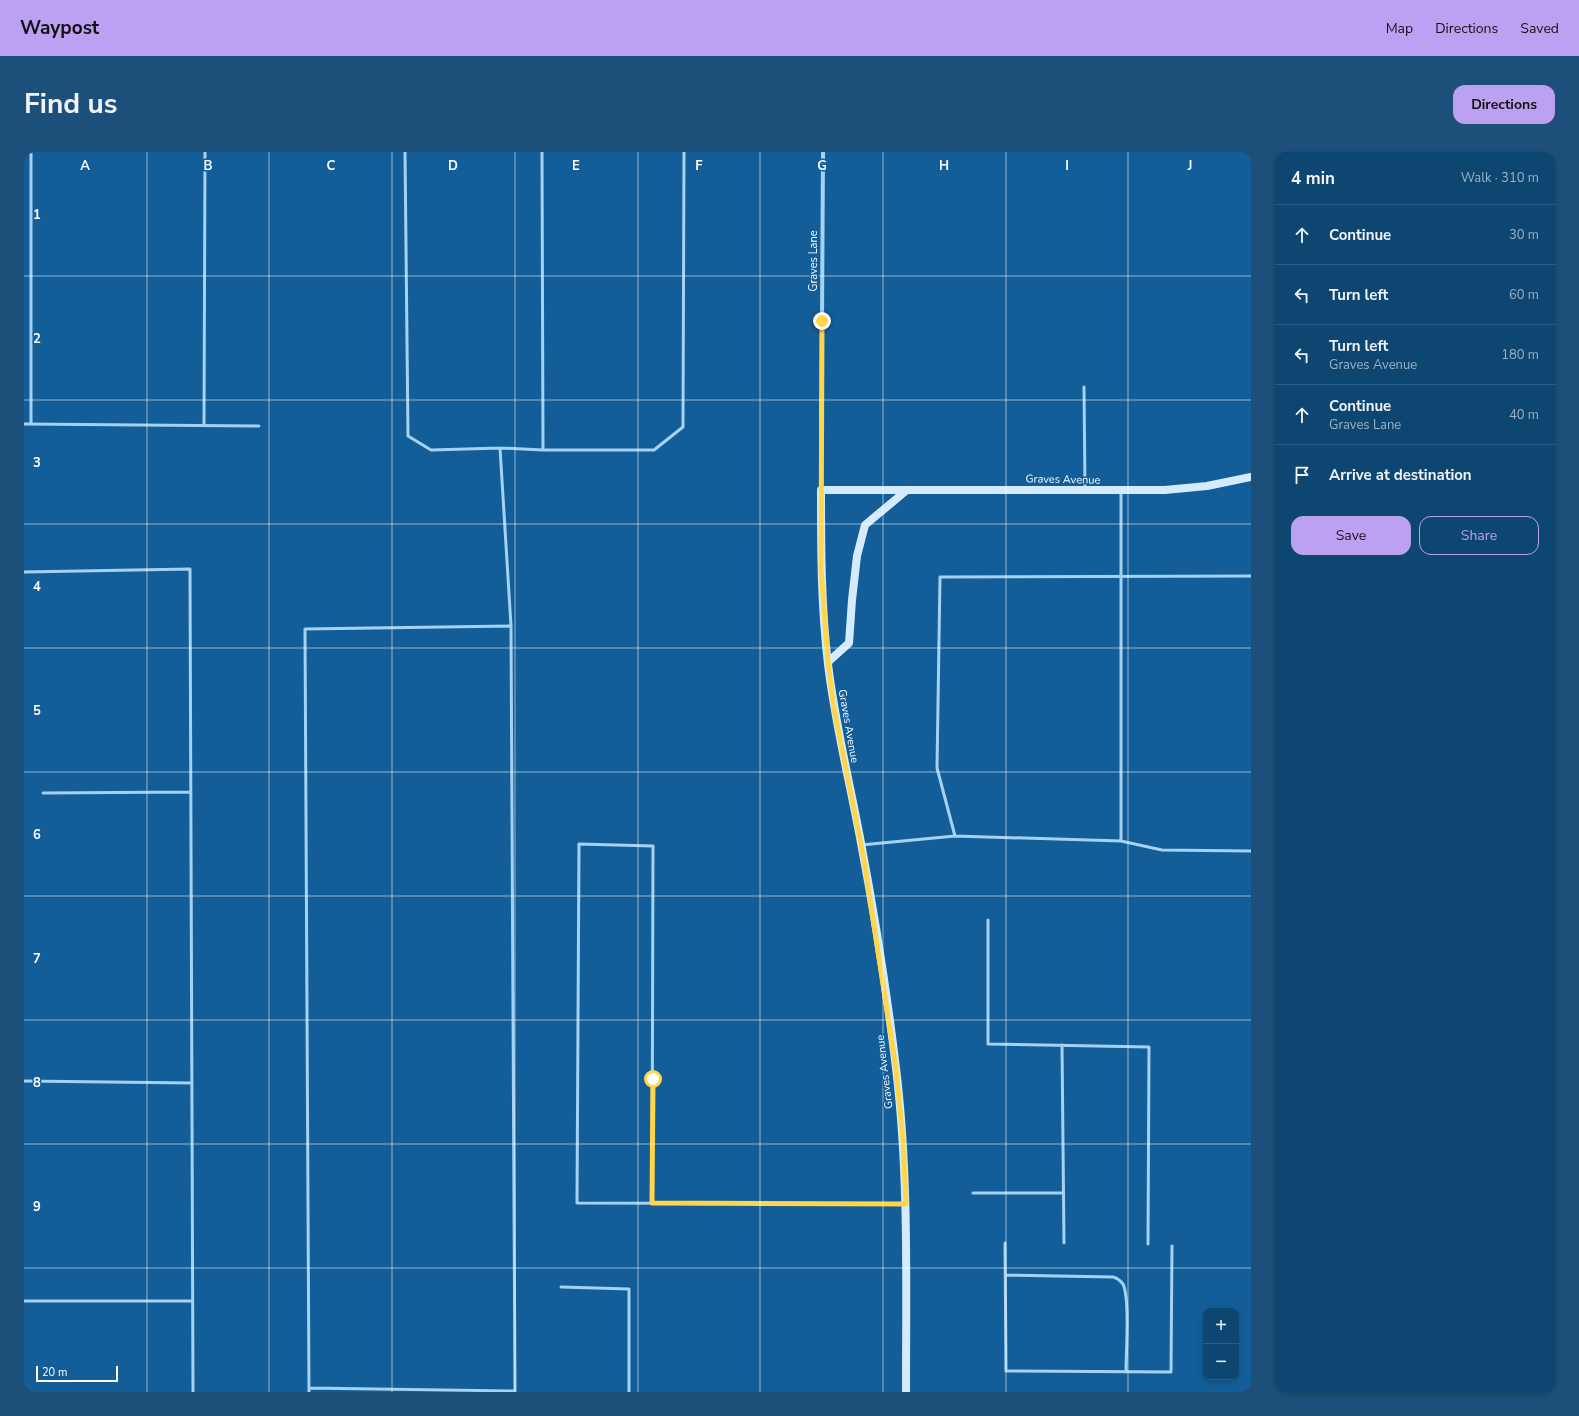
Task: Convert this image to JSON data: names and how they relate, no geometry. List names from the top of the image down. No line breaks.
{"streets":{"main road":["Graves Avenue"],"street":["Graves Lane"]},"crossings":[["Graves Lane","Graves Avenue"]],"scale_bar":"20 m","page":{"header":"Waypost","nav":["Map","Directions","Saved"],"title":"Find us","buttons":["Directions",["Save","Share"]],"heading":["4 min","Walk · 310 m"],"list":[["Continue","30 m"],["Turn left","60 m"],["Turn left","Graves Avenue","180 m"],["Continue","Graves Lane","40 m"],"Arrive at destination"],"map_buttons":["+","−"],"scale":"20 m"},"grid":{"columns":["A","B","C","D","E","F","G","H","I","J"],"rows":["1","2","3","4","5","6","7","8","9"]}}
